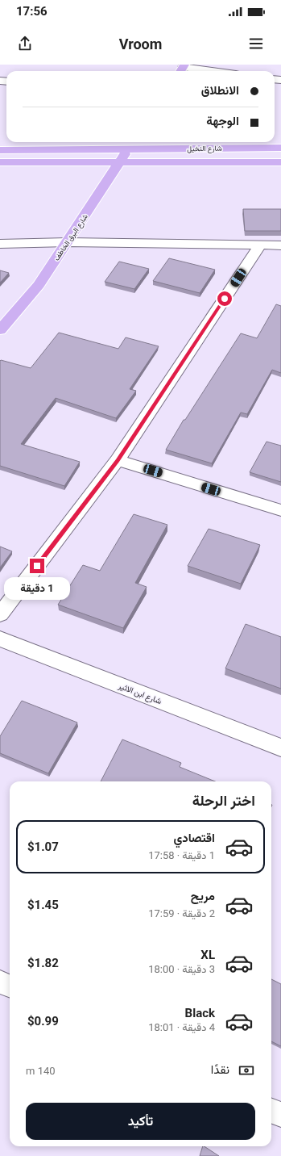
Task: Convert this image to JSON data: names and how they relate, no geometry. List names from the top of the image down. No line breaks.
{"streets":{"main road":["شارع النخيل","شارع البرق الخاطف"],"street":["شارع ابن الاثير"]},"crossings":[["شارع النخيل","شارع البرق الخاطف"]],"page":{"status":"17:56","header":"Vroom","banner":["الانطلاق","الوجهة"],"bubble":"1 دقيقة","heading":"اختر الرحلة","list":[{"name":"اقتصادي","note":"1 دقيقة · 17:58","value":"$1.07"},{"name":"مريح","note":"2 دقيقة · 17:59","value":"$1.45"},{"name":"XL","note":"3 دقيقة · 18:00","value":"$1.82"},{"name":"Black","note":"4 دقيقة · 18:01","value":"$0.99"}],"pay":["نقدًا","140 m"],"buttons":"تأكيد"}}
